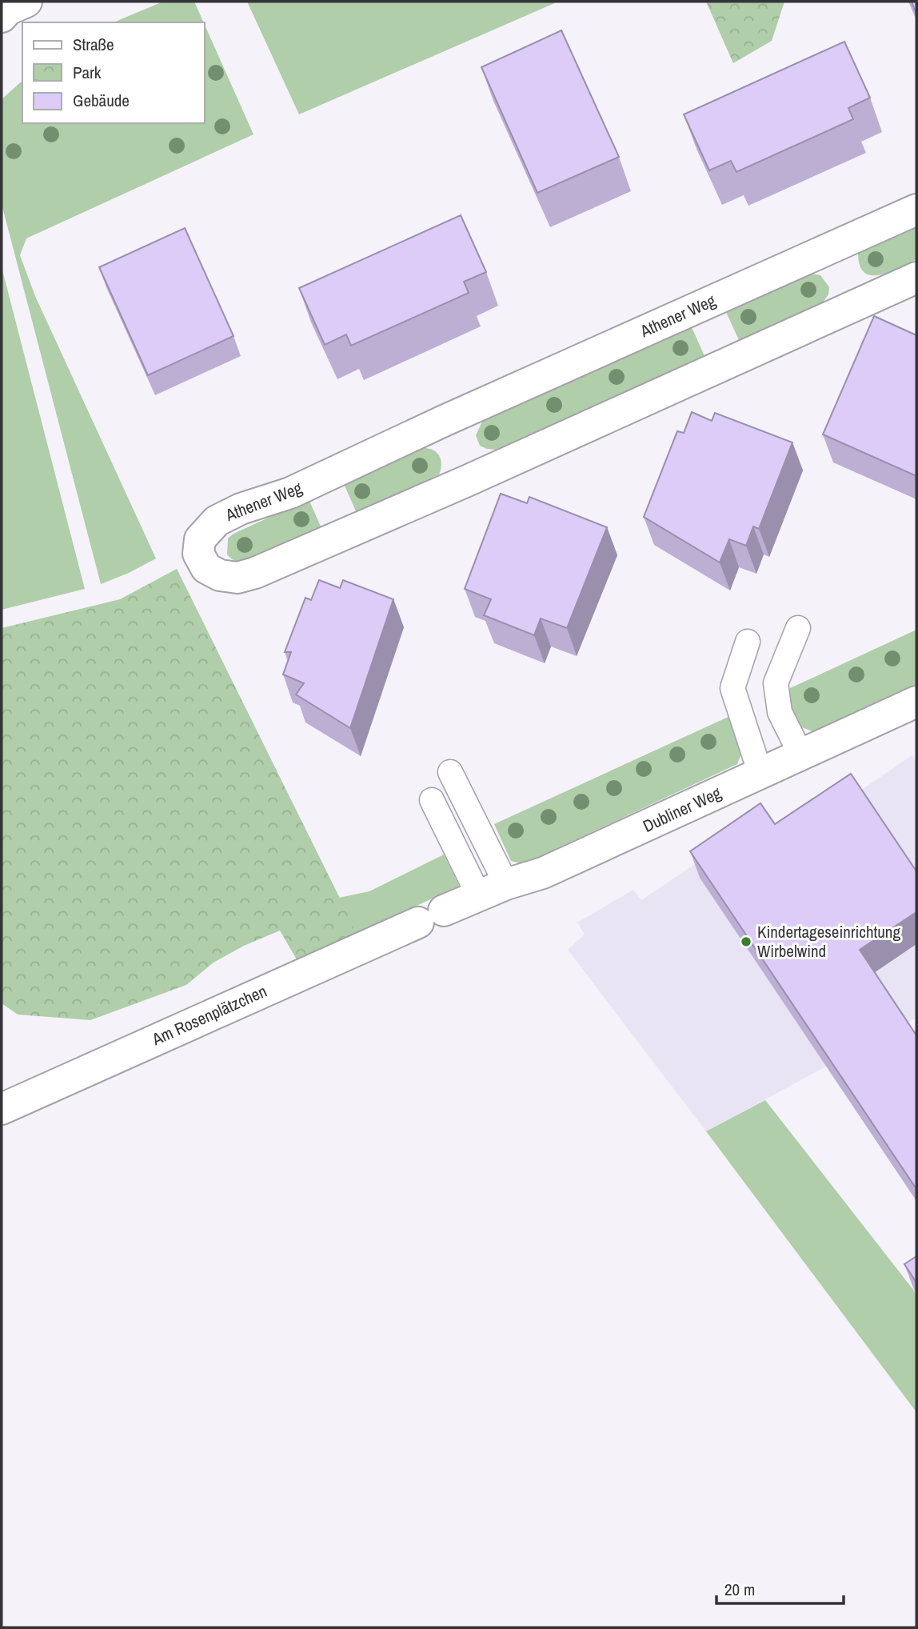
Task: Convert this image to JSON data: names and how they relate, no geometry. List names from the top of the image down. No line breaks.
{"streets":{"street":["Athener Weg","Dubliner Weg","Am Rosenplätzchen"]},"crossings":[["Dubliner Weg","Am Rosenplätzchen"]],"places":["Kindertageseinrichtung Wirbelwind"],"legend":["Straße","Park","Gebäude"],"scale_bar":"20 m"}
